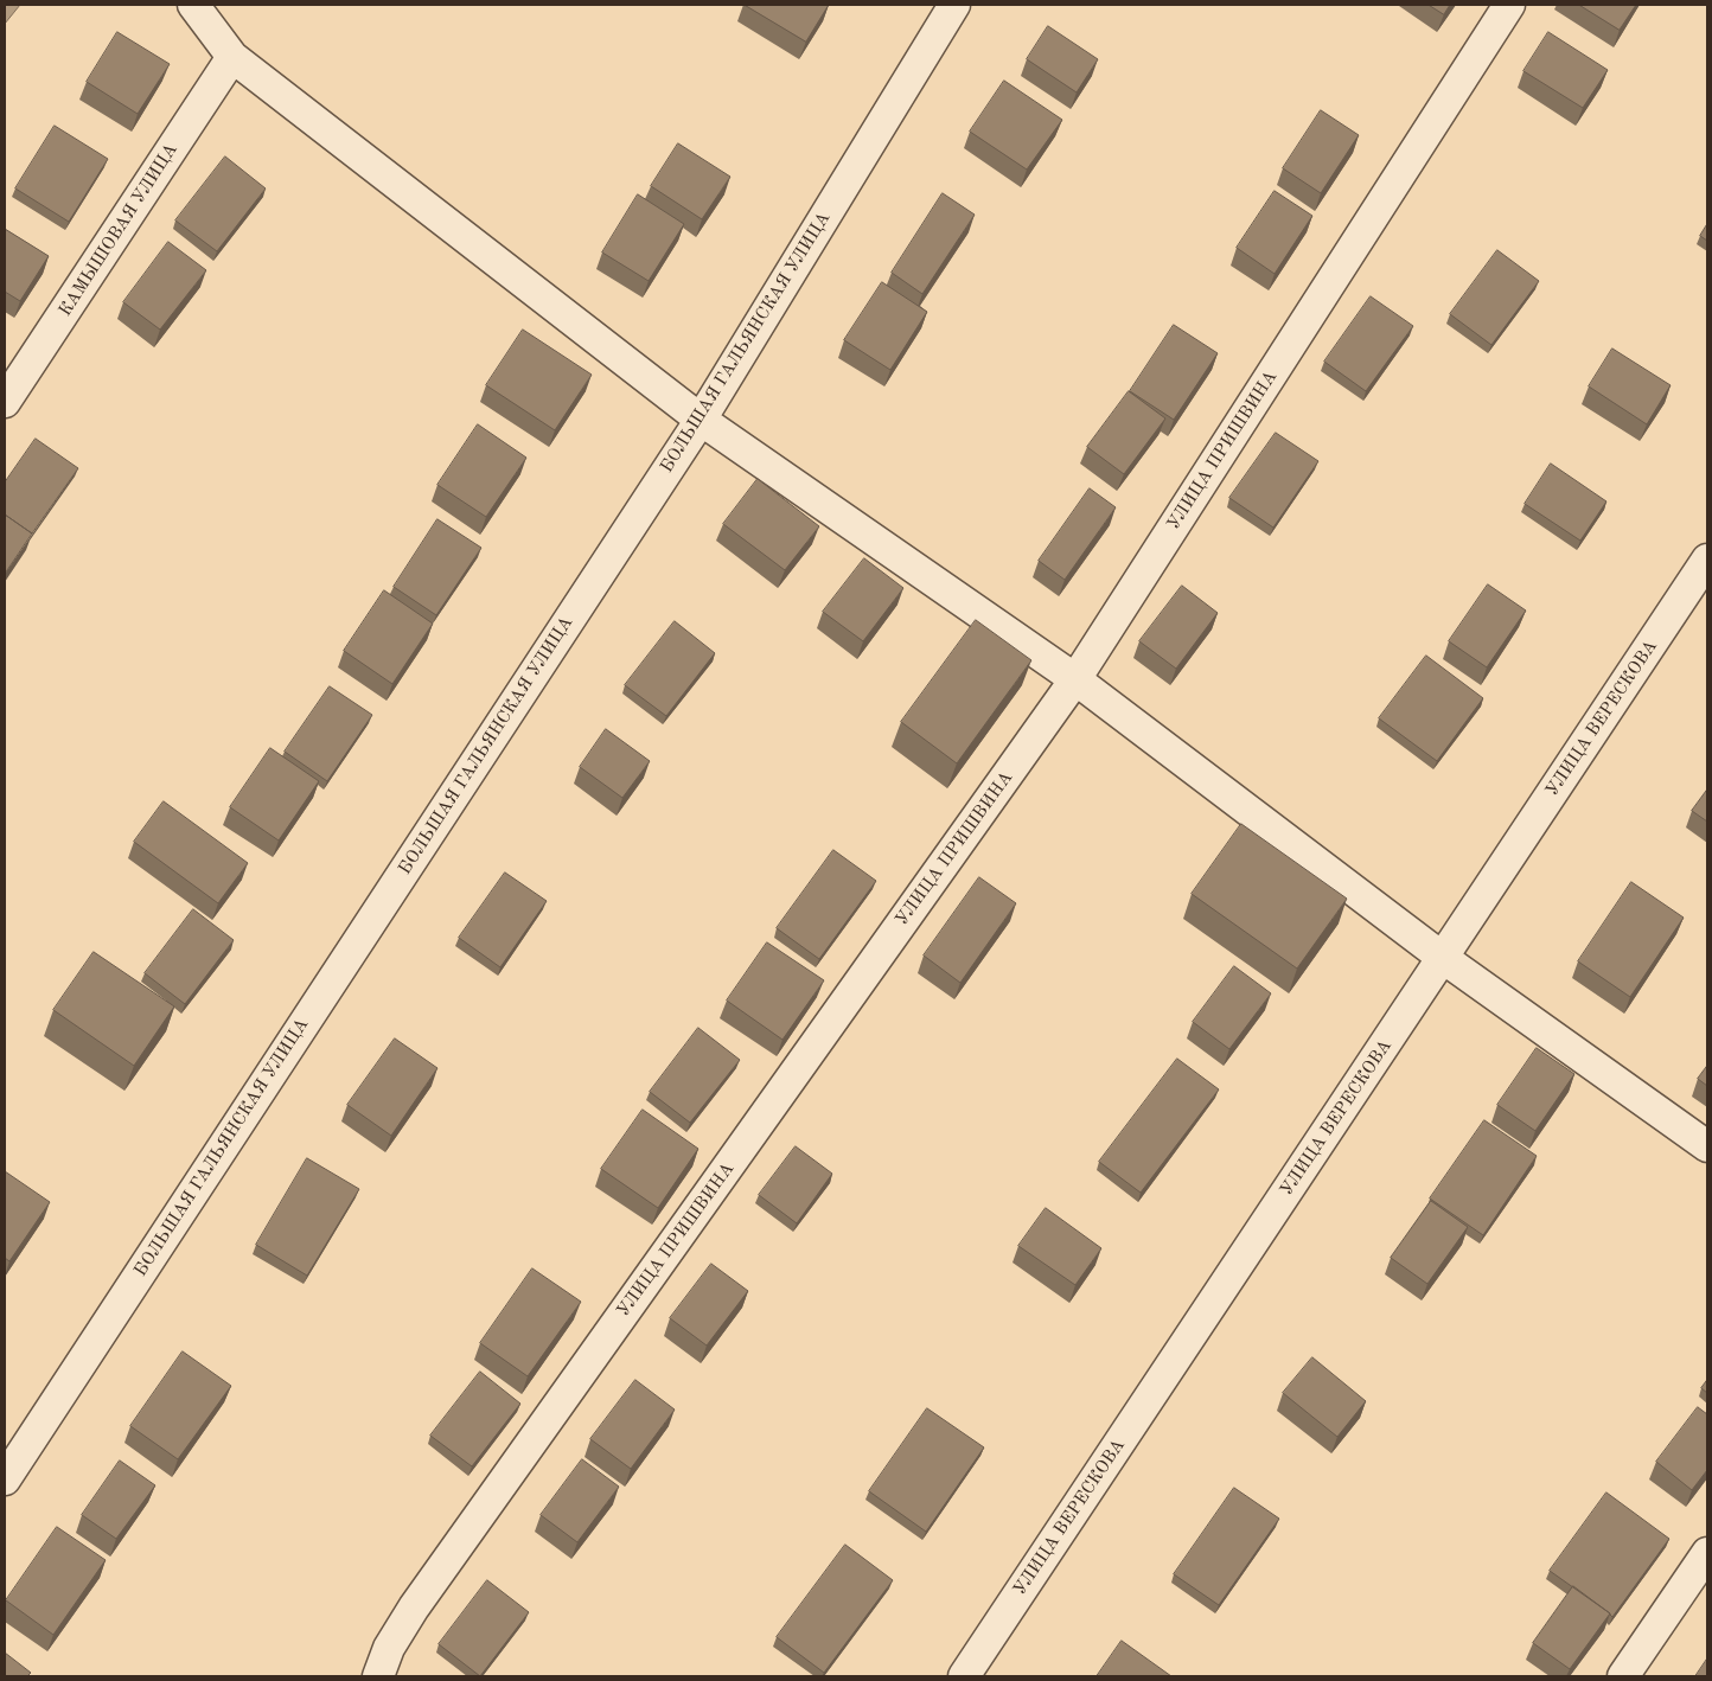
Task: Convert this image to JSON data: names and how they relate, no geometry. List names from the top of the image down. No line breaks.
{"streets":{"street":["КАМЫШОВАЯ УЛИЦА","БОЛЬШАЯ ГАЛЬЯНСКАЯ УЛИЦА","УЛИЦА ПРИШВИНА","УЛИЦА ВЕРЕСКОВА"]}}
